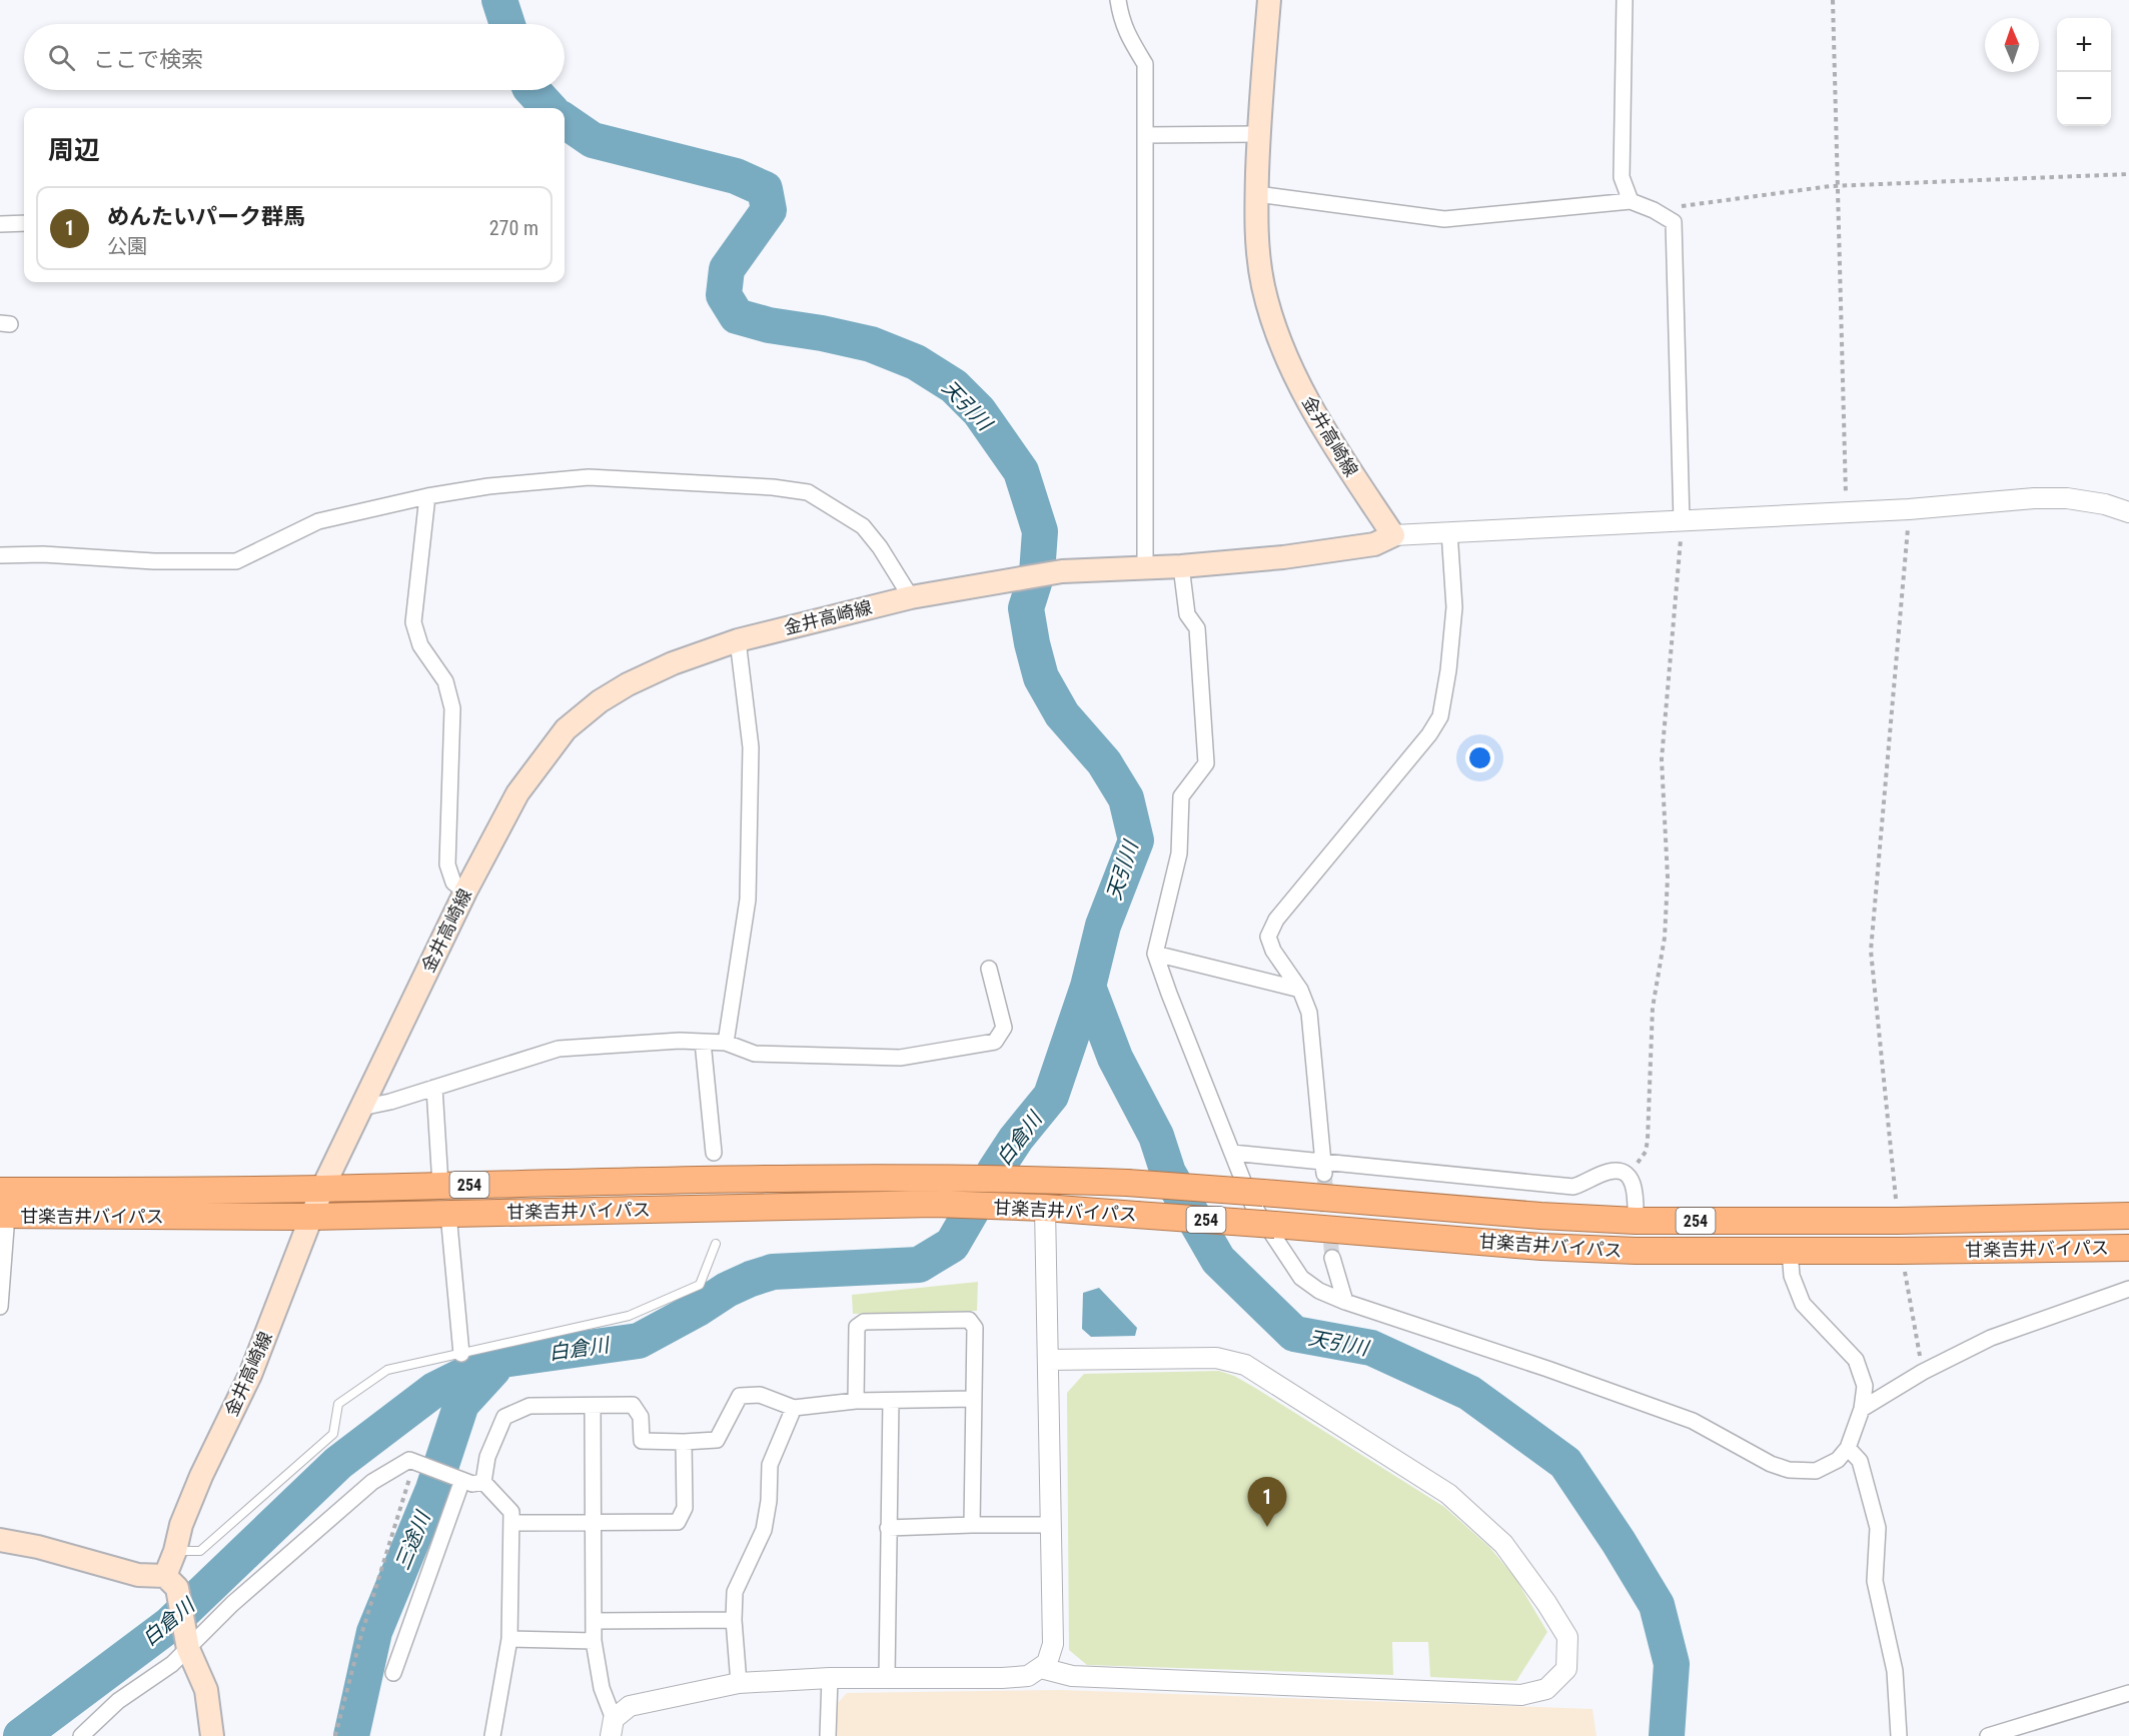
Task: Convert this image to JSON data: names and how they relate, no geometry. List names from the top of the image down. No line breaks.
{"streets":{"highway":["254","甘楽吉井バイパス"],"main road":["金井高崎線"]},"crossings":[["金井高崎線","甘楽吉井バイパス"]],"water":["天引川","白倉川","三途川"],"north":"top","page":{"map_buttons":["+","−"],"search":"ここで検索","heading":"周辺","list":[{"mark":"1","name":"めんたいパーク群馬","note":"公園","value":"270 m"}],"pins":"1"}}
